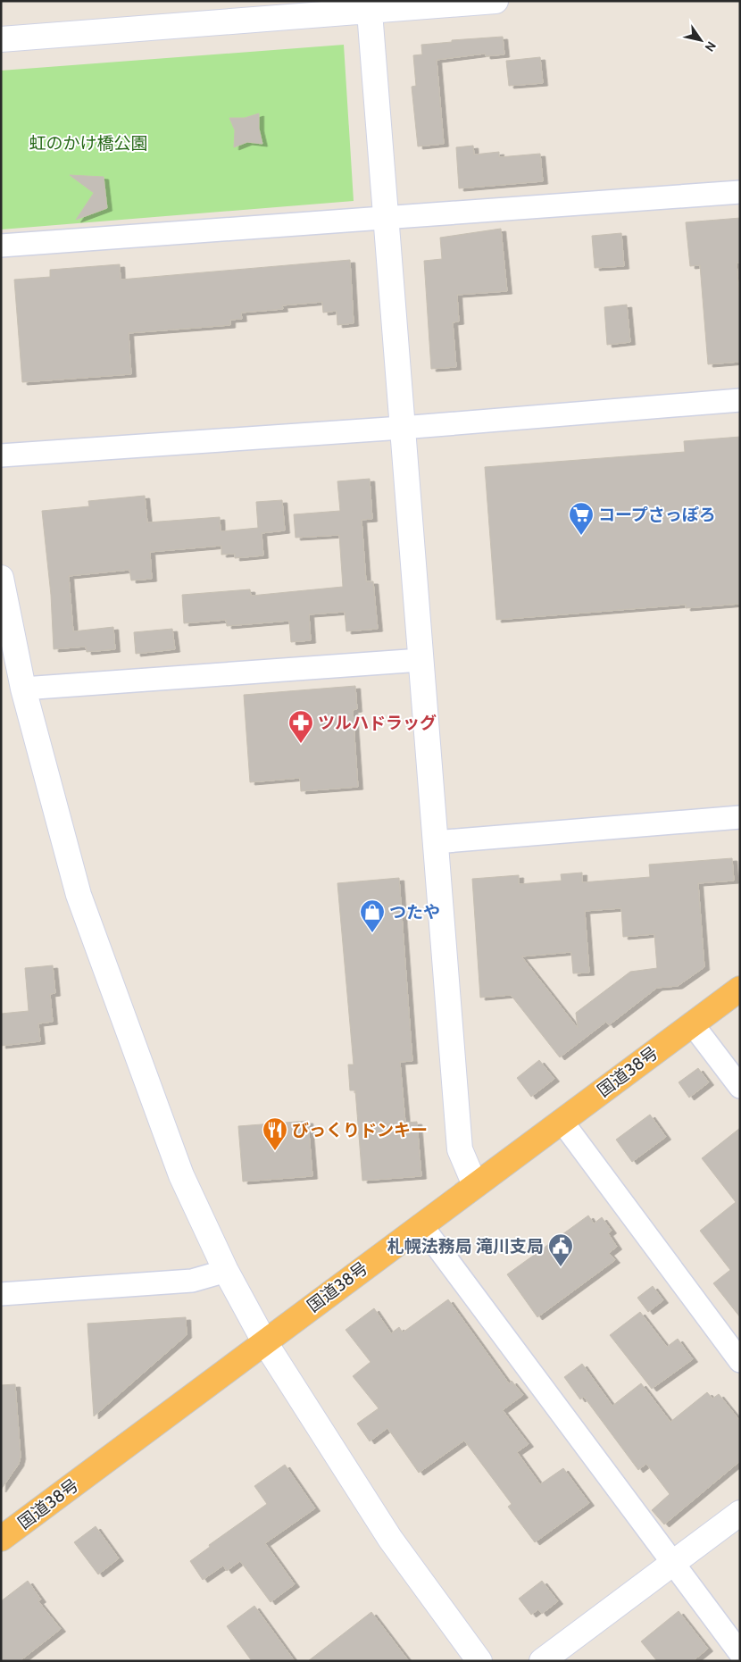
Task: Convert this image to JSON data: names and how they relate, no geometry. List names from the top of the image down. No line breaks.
{"streets":{"highway":["国道38号"]},"parks":["虹のかけ橋公園"],"places":{"supermarket":["コープさっぽろ"],"pharmacy":["ツルハドラッグ"],"shop":["つたや"],"restaurant":["びっくりドンキー"],"public building":["札幌法務局 滝川支局"]},"north":"bottom right"}
